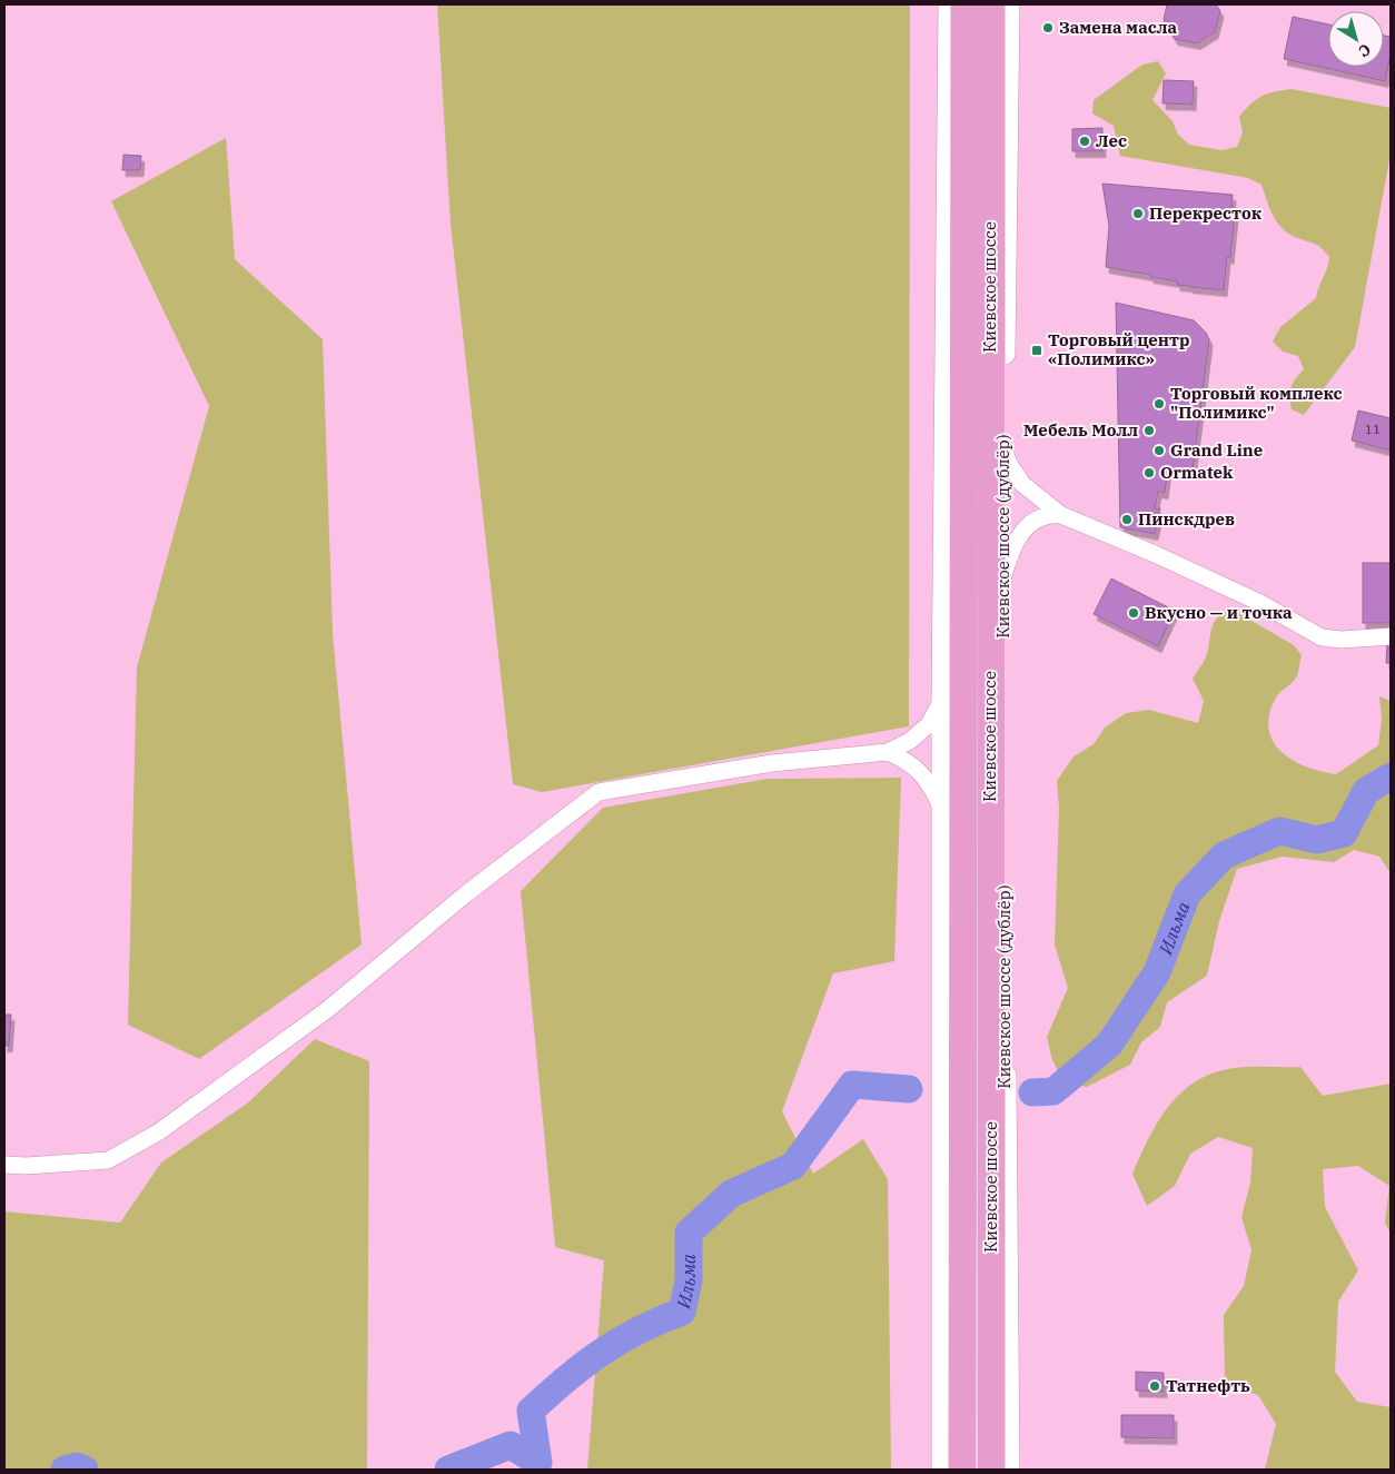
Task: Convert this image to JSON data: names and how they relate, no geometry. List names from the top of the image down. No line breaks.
{"streets":{"highway":["Киевское шоссе"],"main road":["Киевское шоссе (дублёр)"]},"crossings":[["Киевское шоссе","Киевское шоссе (дублёр)"]],"water":["Ильма"],"places":{"other":["Замена масла","Лес","Перекресток","Торговый комплекс \"Полимикс\"","Мебель Молл","Grand Line","Ormatek","Пинскдрев","Вкусно — и точка","Татнефть"],"transit":["Торговый центр «Полимикс»"]},"house_numbers":["11"],"north":"bottom right"}
